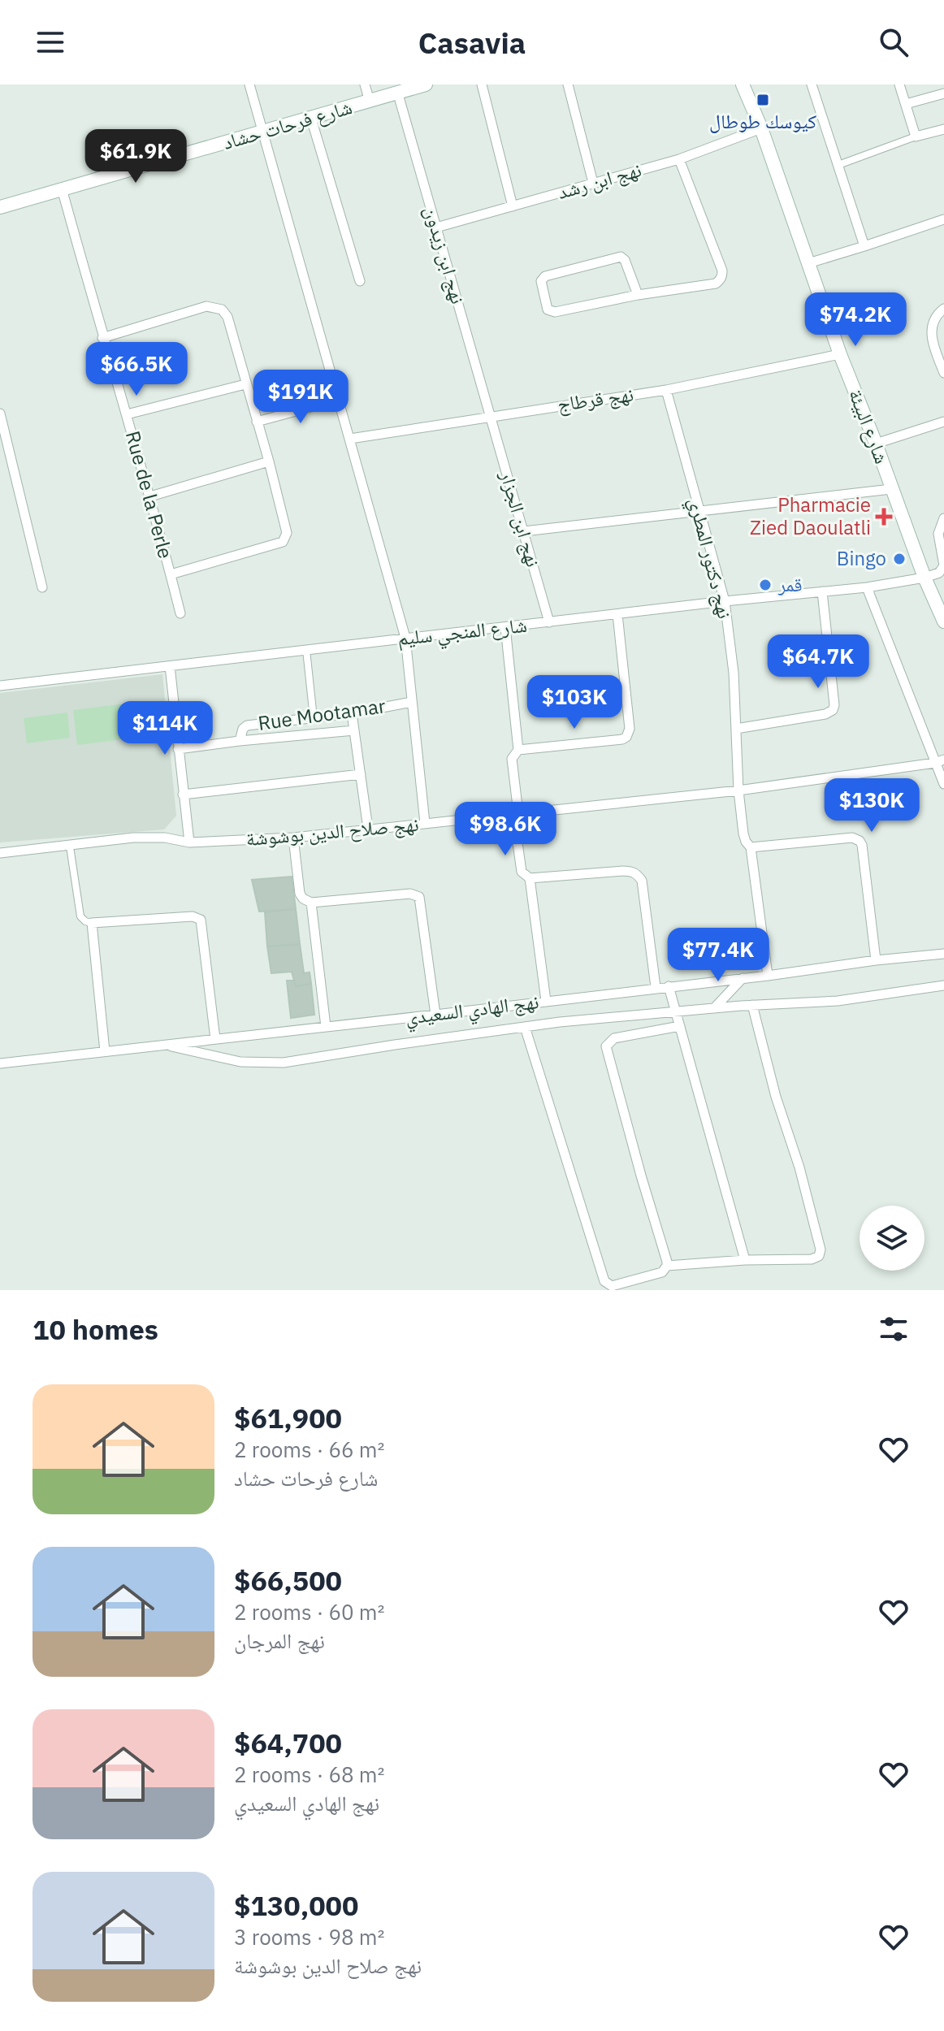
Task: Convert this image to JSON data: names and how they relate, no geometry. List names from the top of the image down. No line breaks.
{"streets":{"main road":["شارع فرحات حشاد","شارع البيئة"],"street":["نهج ابن رشد","نهج ابن زيدون","نهج قرطاج","Rue de la Perle","نهج ابن الجزار","نهج دكتور المطري","شارع المنجي سليم","Rue Mootamar","نهج صلاح الدين بوشوشة","نهج الهادي السعيدي"]},"crossings":[["شارع فرحات حشاد","نهج ابن زيدون"],["شارع فرحات حشاد","Rue de la Perle"],["نهج ابن رشد","نهج ابن زيدون"],["نهج ابن رشد","شارع البيئة"],["نهج ابن زيدون","نهج قرطاج"],["نهج ابن زيدون","نهج ابن الجزار"],["نهج قرطاج","شارع البيئة"],["نهج قرطاج","نهج ابن الجزار"],["نهج قرطاج","نهج دكتور المطري"],["شارع البيئة","شارع المنجي سليم"],["نهج ابن الجزار","شارع المنجي سليم"],["نهج دكتور المطري","شارع المنجي سليم"],["نهج دكتور المطري","نهج صلاح الدين بوشوشة"],["نهج دكتور المطري","نهج الهادي السعيدي"]],"places":{"transit":["كيوسك طوطال"],"health":["Pharmacie Zied Daoulatli"],"other":["Bingo","قمر"]},"page":{"header":"Casavia","price":["$61.9K","$74.2K","$66.5K","$191K","$64.7K","$103K","$114K","$130K","$98.6K","$77.4K"],"heading":"10 homes","list":[{"name":"$61,900","note":"2 rooms · 66 m² · شارع فرحات حشاد"},{"name":"$66,500","note":"2 rooms · 60 m² · نهج المرجان"},{"name":"$64,700","note":"2 rooms · 68 m² · نهج الهادي السعيدي"},{"name":"$130,000","note":"3 rooms · 98 m² · نهج صلاح الدين بوشوشة"}]}}
